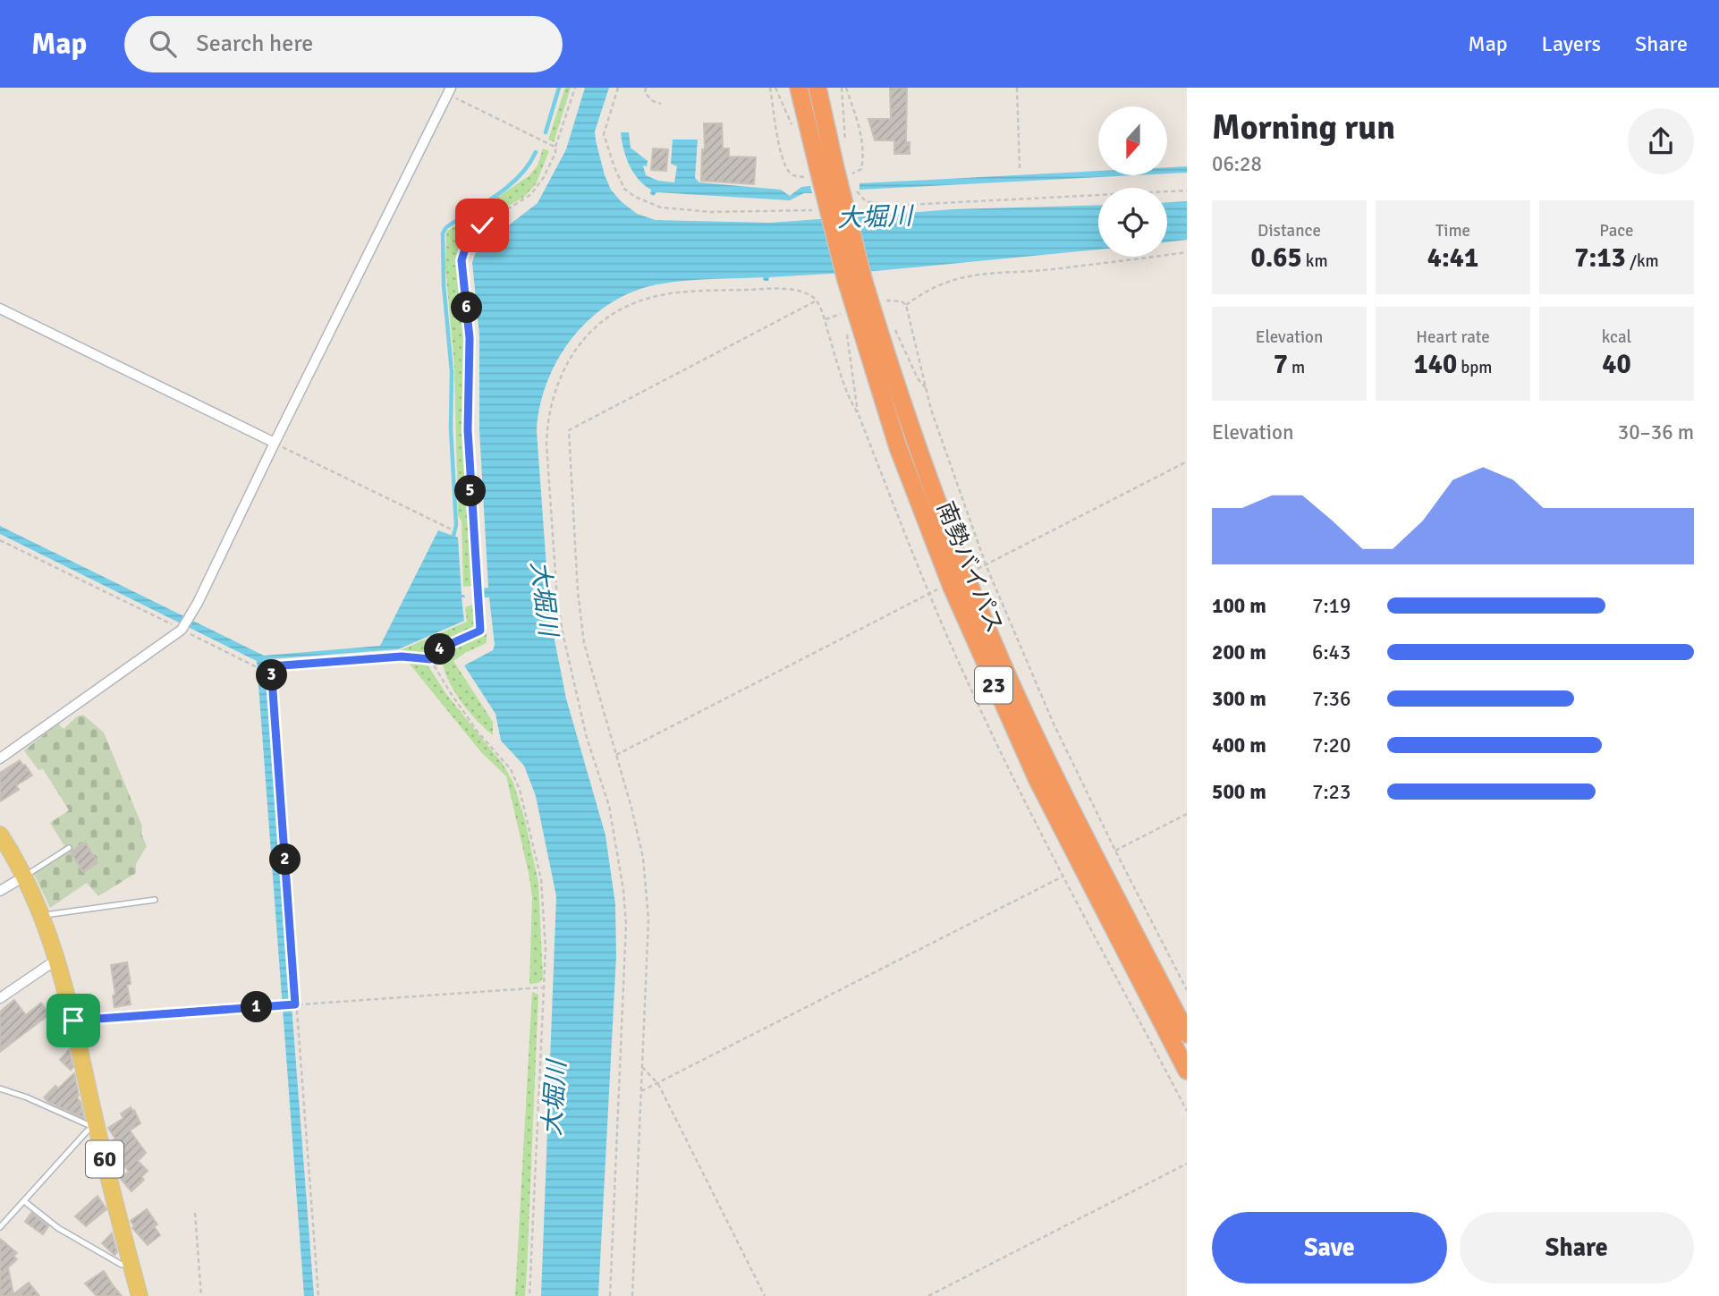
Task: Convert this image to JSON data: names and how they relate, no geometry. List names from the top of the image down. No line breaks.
{"streets":{"highway":["南勢バイパス","23"],"main road":["60"]},"water":["大堀川"],"north":"bottom","page":{"header":"Map","search":"Search here","nav":["Map","Layers","Share"],"heading":["Morning run","06:28"],"stats":[["Distance","0.65 km"],["Time","4:41"],["Pace","7:13 /km"],["Elevation","7 m"],["Heart rate","140 bpm"],["kcal","40"]],"pins":["6","5","4","3","2","1"],"chart":["Elevation","30–36 m"],"list":[{"name":"100 m","note":"7:19"},{"name":"200 m","note":"6:43"},{"name":"300 m","note":"7:36"},{"name":"400 m","note":"7:20"},{"name":"500 m","note":"7:23"}],"buttons":["Save","Share"]}}
